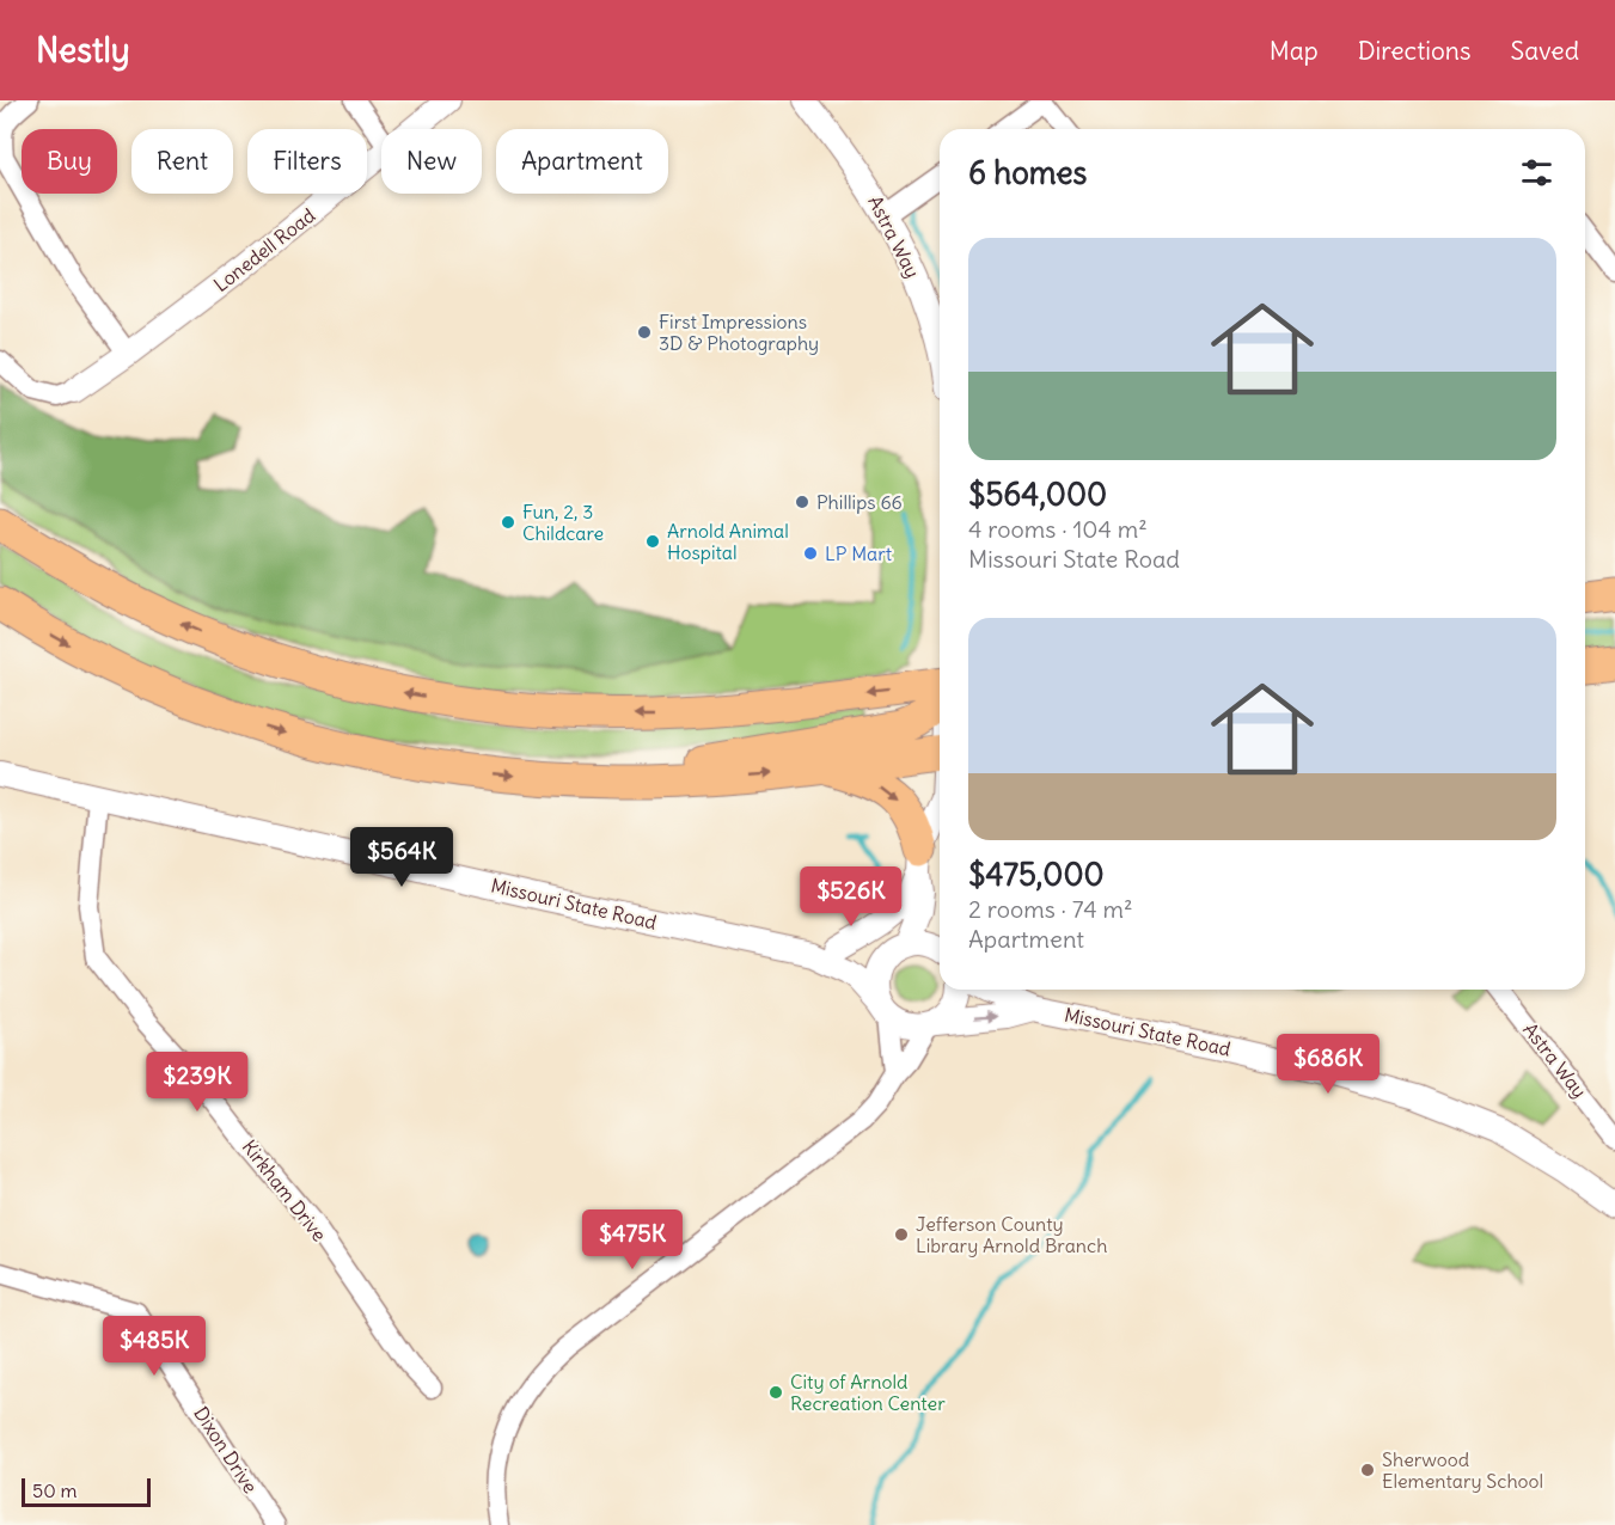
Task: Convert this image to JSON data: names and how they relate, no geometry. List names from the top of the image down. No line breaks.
{"streets":{"street":["Astra Way","Lonedell Road","Missouri State Road","Kirkham Drive","Dixon Drive"]},"crossings":[["Missouri State Road","Kirkham Drive"]],"places":["First Impressions 3D & Photography","Phillips 66","Fun, 2, 3 Childcare","Arnold Animal Hospital","LP Mart","Jefferson County Library Arnold Branch","City of Arnold Recreation Center","Sherwood Elementary School"],"scale_bar":"50 m","page":{"header":"Nestly","nav":["Map","Directions","Saved"],"chip":["Buy","Rent","Filters","New","Apartment"],"heading":"6 homes","list":[{"name":"$564,000","note":"4 rooms · 104 m² · Missouri State Road"},{"name":"$475,000","note":"2 rooms · 74 m² · Apartment"}],"price":["$564K","$526K","$686K","$239K","$475K","$485K"],"scale":"50 m"}}
